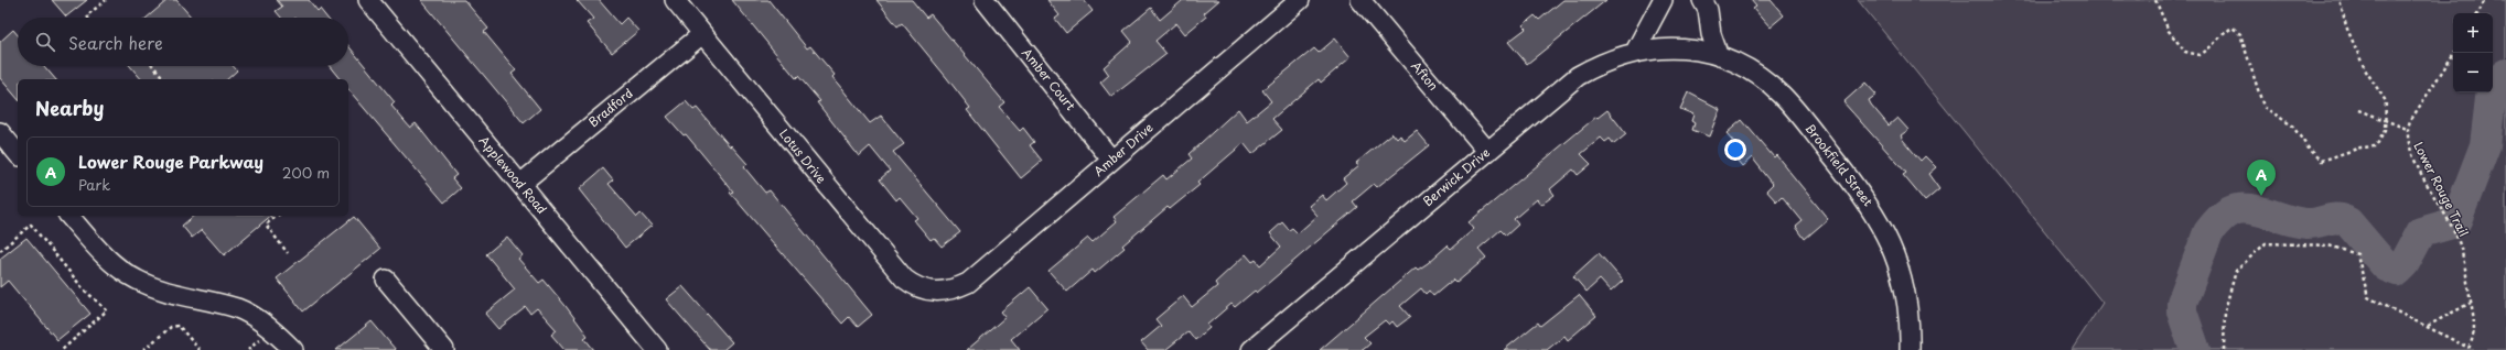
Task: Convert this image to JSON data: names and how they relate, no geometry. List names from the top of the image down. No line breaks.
{"streets":{"street":["Afton","Amber Court","Bradford","Amber Drive","Lotus Drive","Brookfield Street","Applewood Road","Berwick Drive"],"path":["Lower Rouge Trail"]},"crossings":[["Afton","Berwick Drive"],["Amber Court","Amber Drive"],["Bradford","Lotus Drive"],["Bradford","Applewood Road"],["Amber Drive","Lotus Drive"],["Brookfield Street","Berwick Drive"]],"page":{"map_buttons":["+","−"],"search":"Search here","heading":"Nearby","list":[{"mark":"A","name":"Lower Rouge Parkway","note":"Park","value":"200 m"}],"pins":"A"}}
